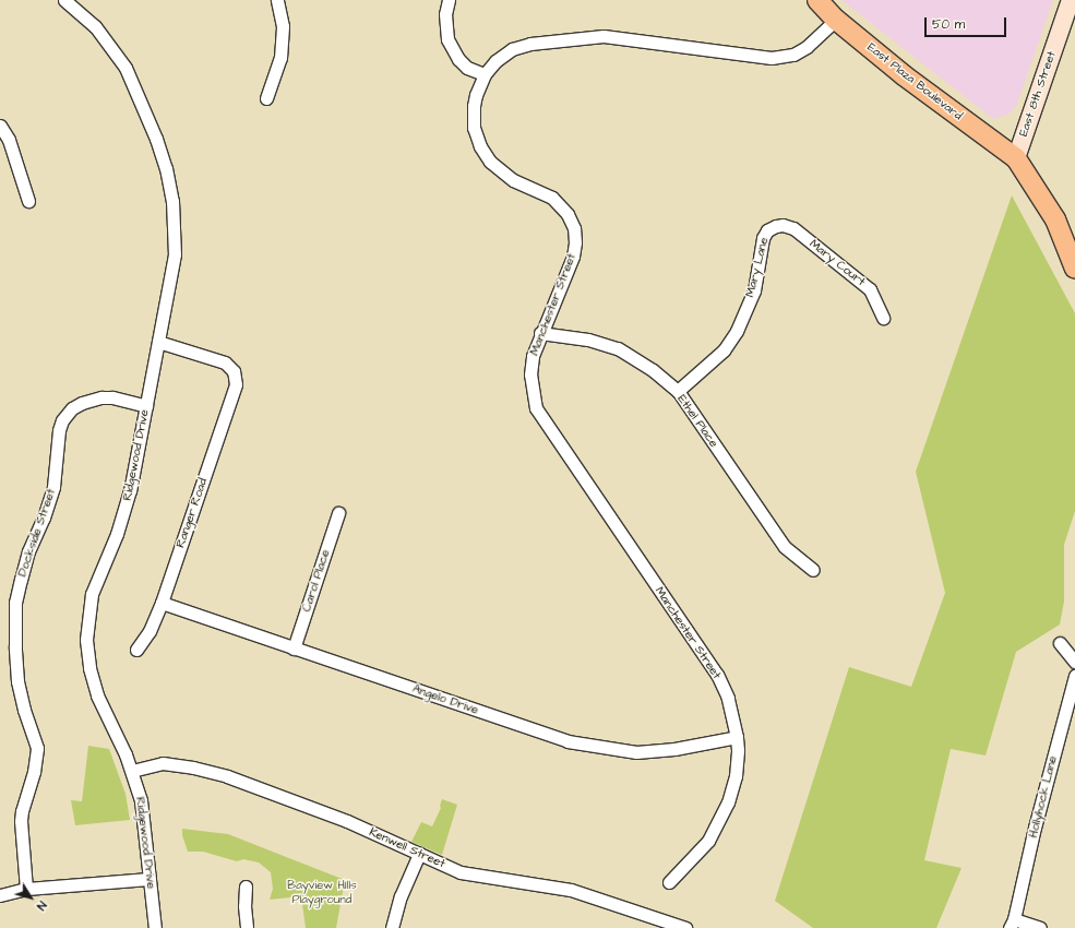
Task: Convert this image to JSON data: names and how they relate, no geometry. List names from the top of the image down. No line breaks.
{"streets":{"main road":["East Plaza Boulevard","East 8th Street"],"street":["Mary Court","Mary Lane","Manchester Street","Ethel Place","Ridgewood Drive","Ranger Road","Dockside Street","Carol Place","Angelo Drive","Hollyhock Lane","Kenwell Street"]},"crossings":[["East Plaza Boulevard","East 8th Street"],["East Plaza Boulevard","Manchester Street"],["Mary Court","Mary Lane"],["Mary Lane","Ethel Place"],["Manchester Street","Ethel Place"],["Manchester Street","Angelo Drive"],["Ridgewood Drive","Ranger Road"],["Ridgewood Drive","Dockside Street"],["Ridgewood Drive","Kenwell Street"],["Ranger Road","Angelo Drive"],["Carol Place","Angelo Drive"]],"parks":["Bayview HIlls Playground"],"scale_bar":"50 m","north":"bottom right"}
